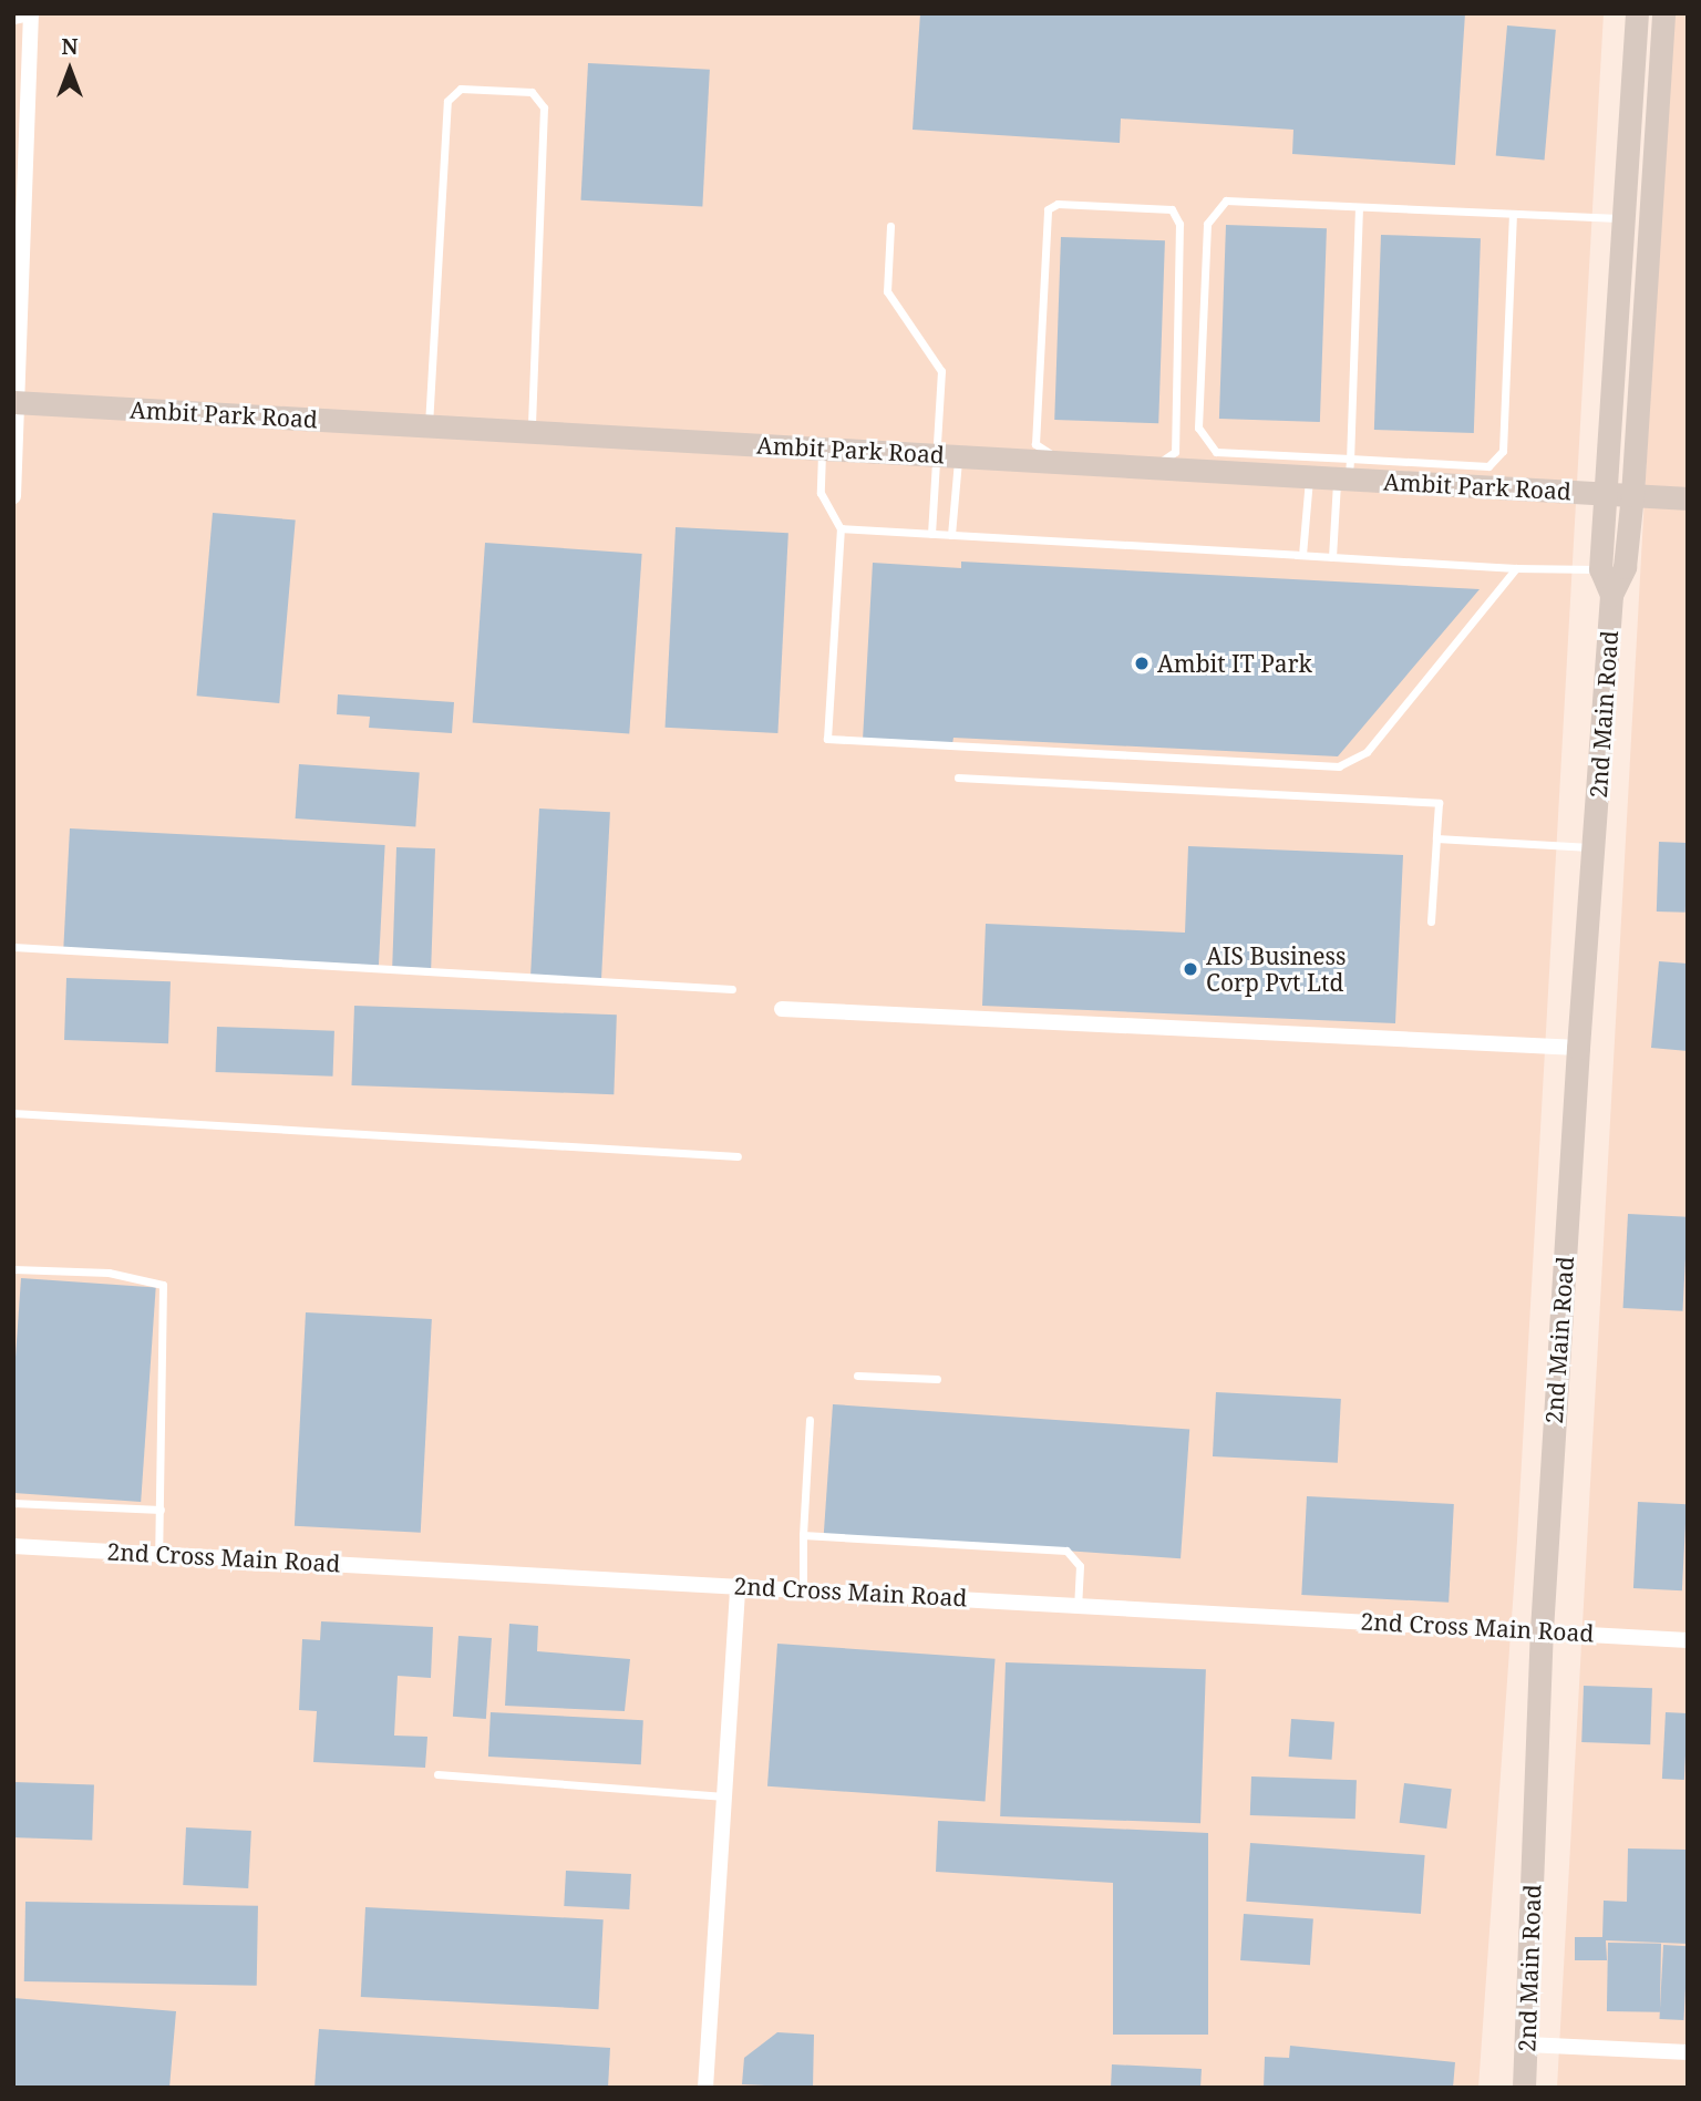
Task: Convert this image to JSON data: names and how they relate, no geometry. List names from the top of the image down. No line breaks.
{"streets":{"main road":["Ambit Park Road","2nd Main Road"],"street":["2nd Cross Main Road"]},"crossings":[["Ambit Park Road","2nd Main Road"],["2nd Main Road","2nd Cross Main Road"]],"places":["Ambit IT Park","AIS Business Corp Pvt Ltd"],"north":"top"}
